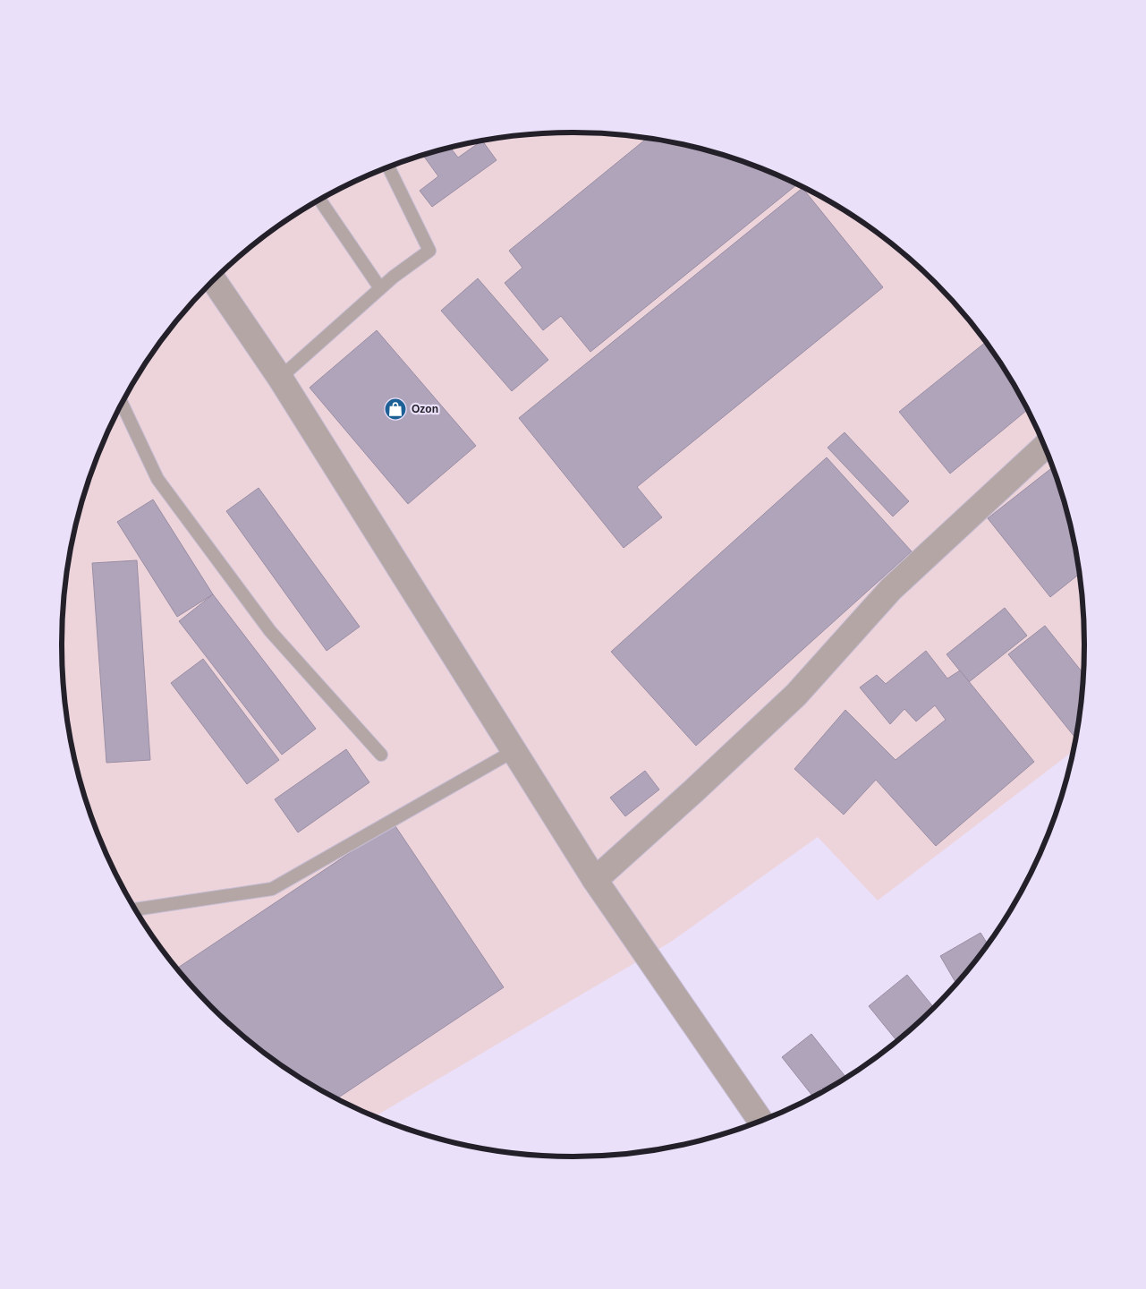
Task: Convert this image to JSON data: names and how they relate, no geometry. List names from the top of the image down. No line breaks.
{"places":{"shop":["Ozon"]}}
